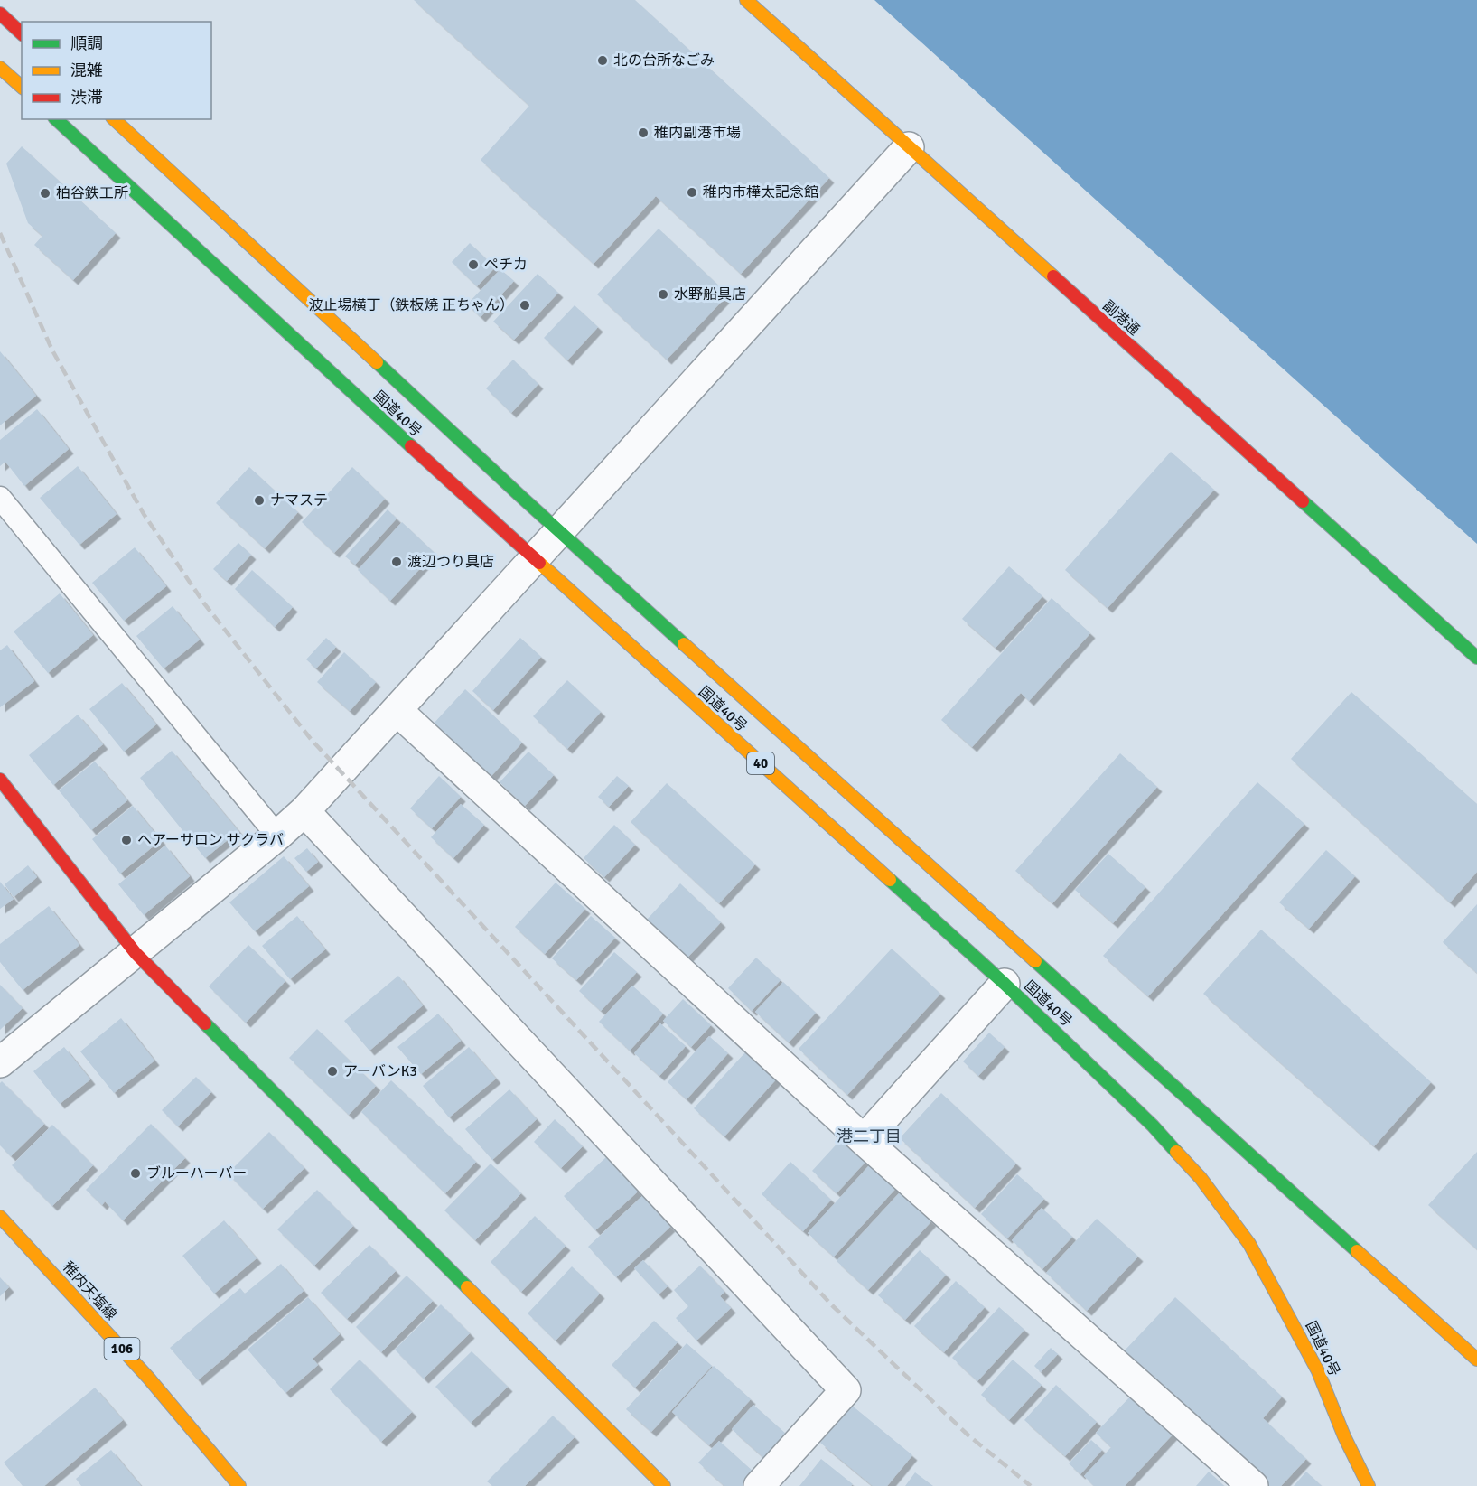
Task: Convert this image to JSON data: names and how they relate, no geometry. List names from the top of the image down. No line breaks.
{"streets":{"main road":["副港通","国道40号","40","稚内天塩線","106"]},"districts":["港二丁目"],"places":["北の台所なごみ","稚内副港市場","稚内市樺太記念館","柏谷鉄工所","ペチカ","水野船具店","波止場横丁（鉄板焼 正ちゃん）","ナマステ","渡辺つり具店","ヘアーサロン サクラバ","アーバンK3","ブルーハーバー"],"legend":["順調","混雑","渋滞"]}
